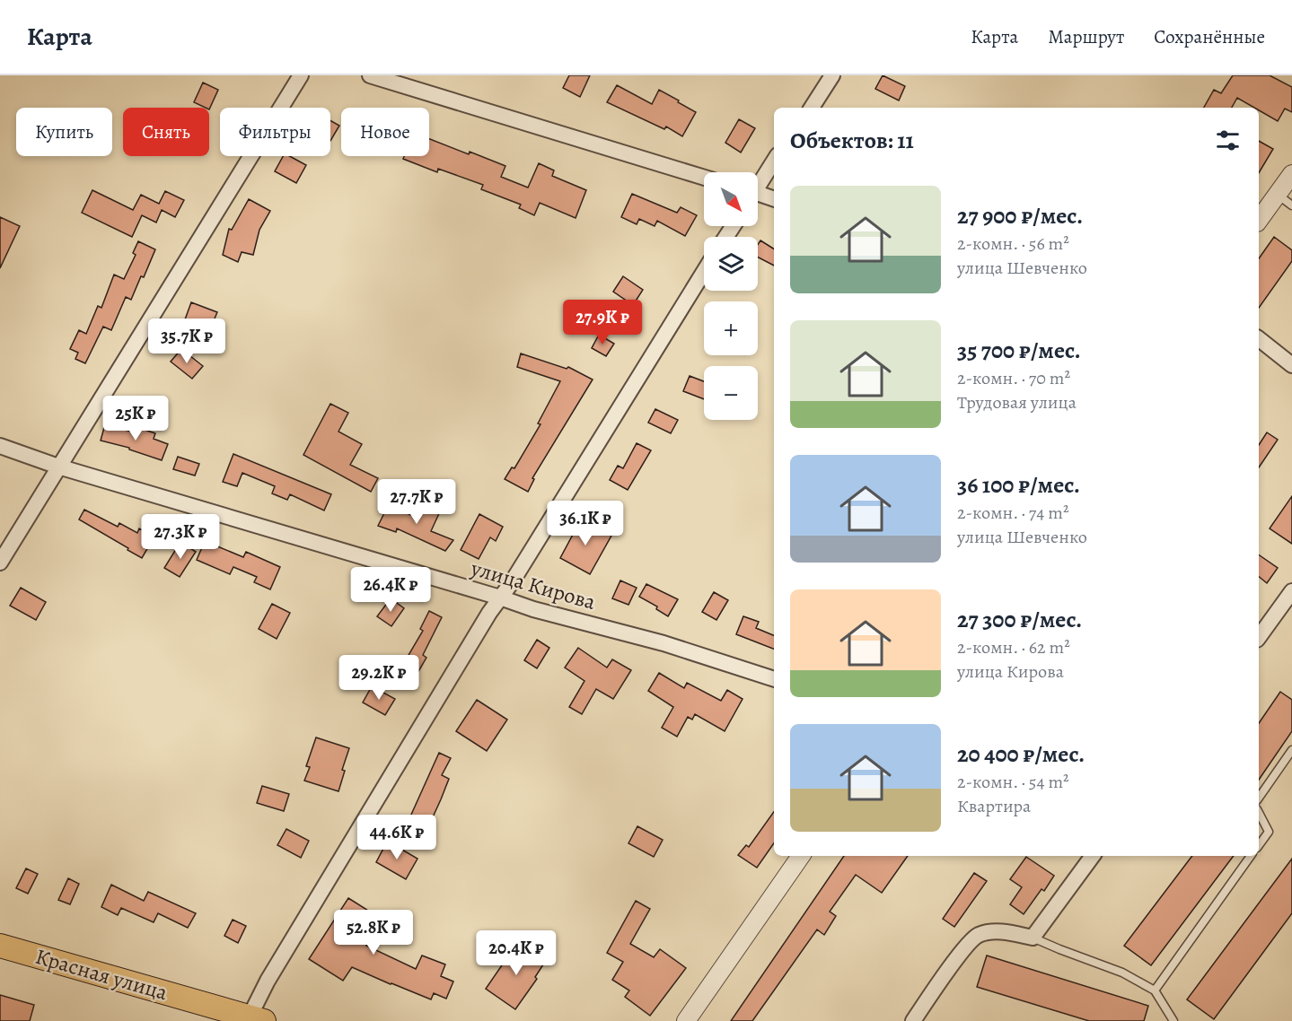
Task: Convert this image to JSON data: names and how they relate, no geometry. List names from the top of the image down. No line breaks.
{"streets":{"main road":["Красная улица"],"street":["улица Кирова"]},"north":"bottom right","page":{"header":"Карта","nav":["Карта","Маршрут","Сохранённые"],"chip":["Купить","Снять","Фильтры","Новое"],"heading":"Объектов: 11","map_buttons":["+","−"],"list":[{"name":"27 900 ₽/мес.","note":"2-комн. · 56 m² · улица Шевченко"},{"name":"35 700 ₽/мес.","note":"2-комн. · 70 m² · Трудовая улица"},{"name":"36 100 ₽/мес.","note":"2-комн. · 74 m² · улица Шевченко"},{"name":"27 300 ₽/мес.","note":"2-комн. · 62 m² · улица Кирова"},{"name":"20 400 ₽/мес.","note":"2-комн. · 54 m² · Квартира"}],"price":["27.9K ₽","35.7K ₽","25K ₽","27.7K ₽","36.1K ₽","27.3K ₽","26.4K ₽","29.2K ₽","44.6K ₽","52.8K ₽","20.4K ₽"]}}
